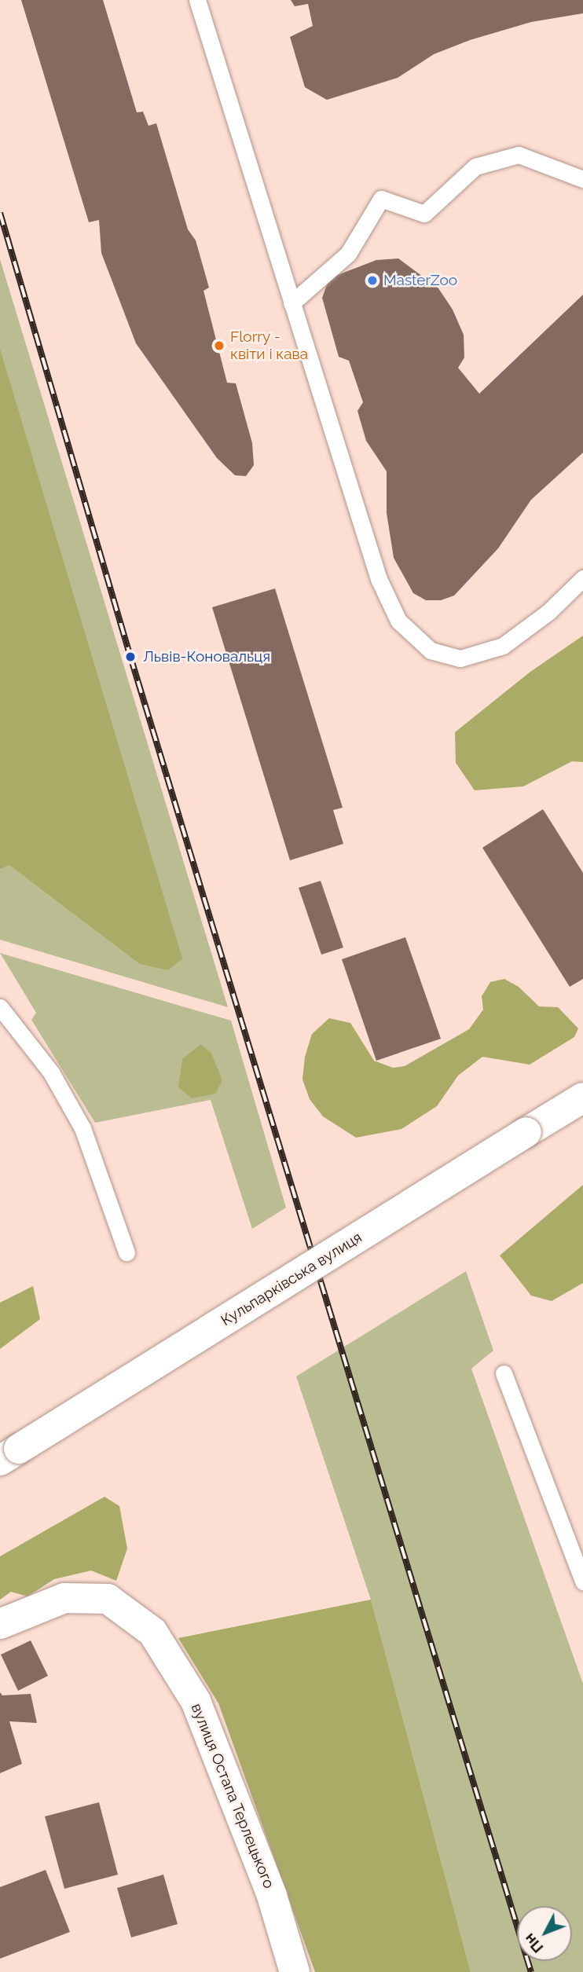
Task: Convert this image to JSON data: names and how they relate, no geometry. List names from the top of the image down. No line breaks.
{"streets":{"main road":["Кульпарківська вулиця","вулиця Остапа Терлецького"]},"places":["MasterZoo","Florry - квіти і кава","Львів-Коновальця"],"north":"bottom left"}
